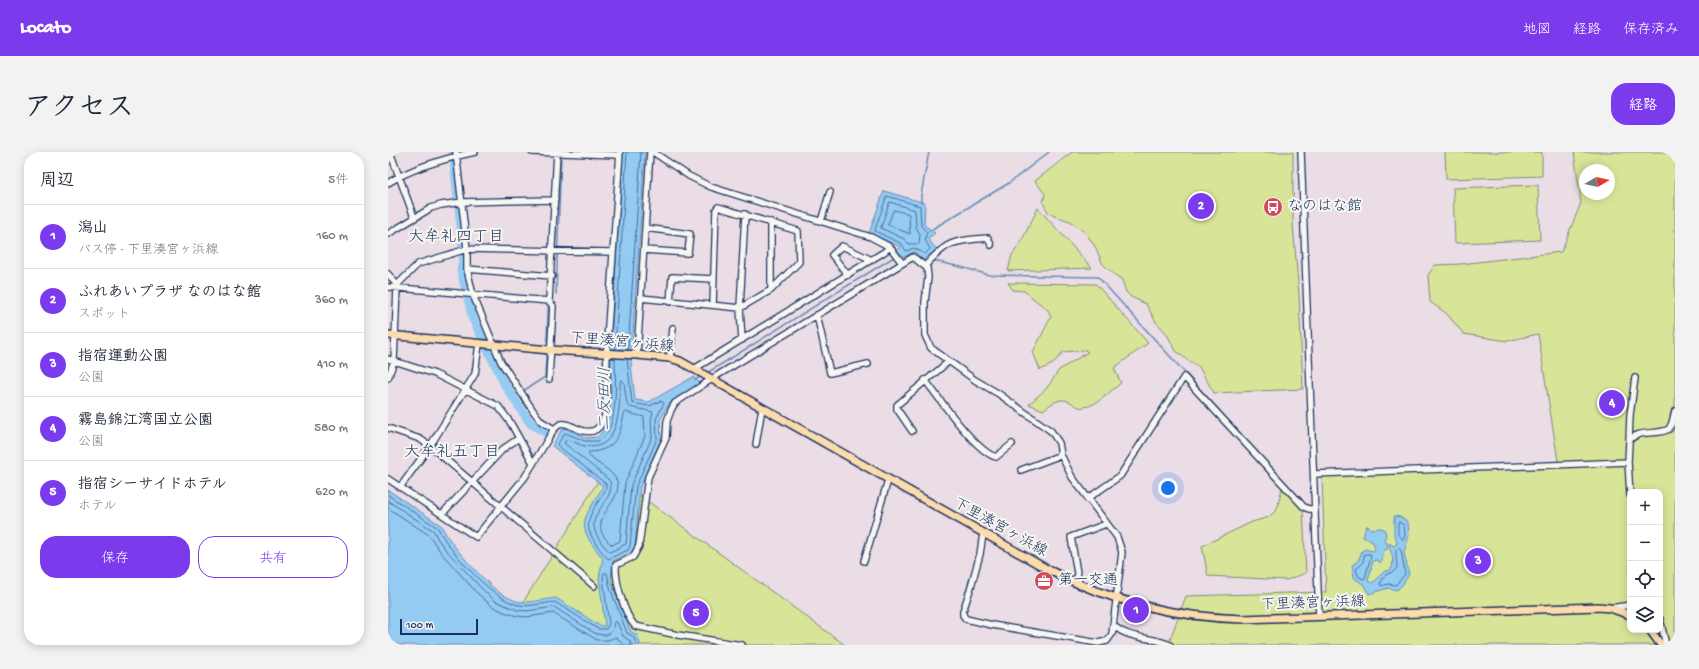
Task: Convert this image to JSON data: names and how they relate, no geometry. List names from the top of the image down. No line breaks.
{"streets":{"main road":["下里湊宮ヶ浜線"]},"districts":["大牟礼四丁目","大牟礼五丁目"],"water":["二反田川"],"places":{"bus stop":["なのはな館"],"office":["第一交通"]},"scale_bar":"100 m","north":"right","page":{"header":"Locato","nav":["地図","経路","保存済み"],"title":"アクセス","buttons":["経路",["保存","共有"]],"heading":["周辺","5件"],"pins":["2","4","3","1","5"],"list":[{"mark":"1","name":"潟山","note":"バス停 · 下里湊宮ヶ浜線","value":"160 m"},{"mark":"2","name":"ふれあいプラザ なのはな館","note":"スポット","value":"360 m"},{"mark":"3","name":"指宿運動公園","note":"公園","value":"410 m"},{"mark":"4","name":"霧島錦江湾国立公園","note":"公園","value":"580 m"},{"mark":"5","name":"指宿シーサイドホテル","note":"ホテル","value":"620 m"}],"map_buttons":["+","−"],"scale":"100 m"}}
